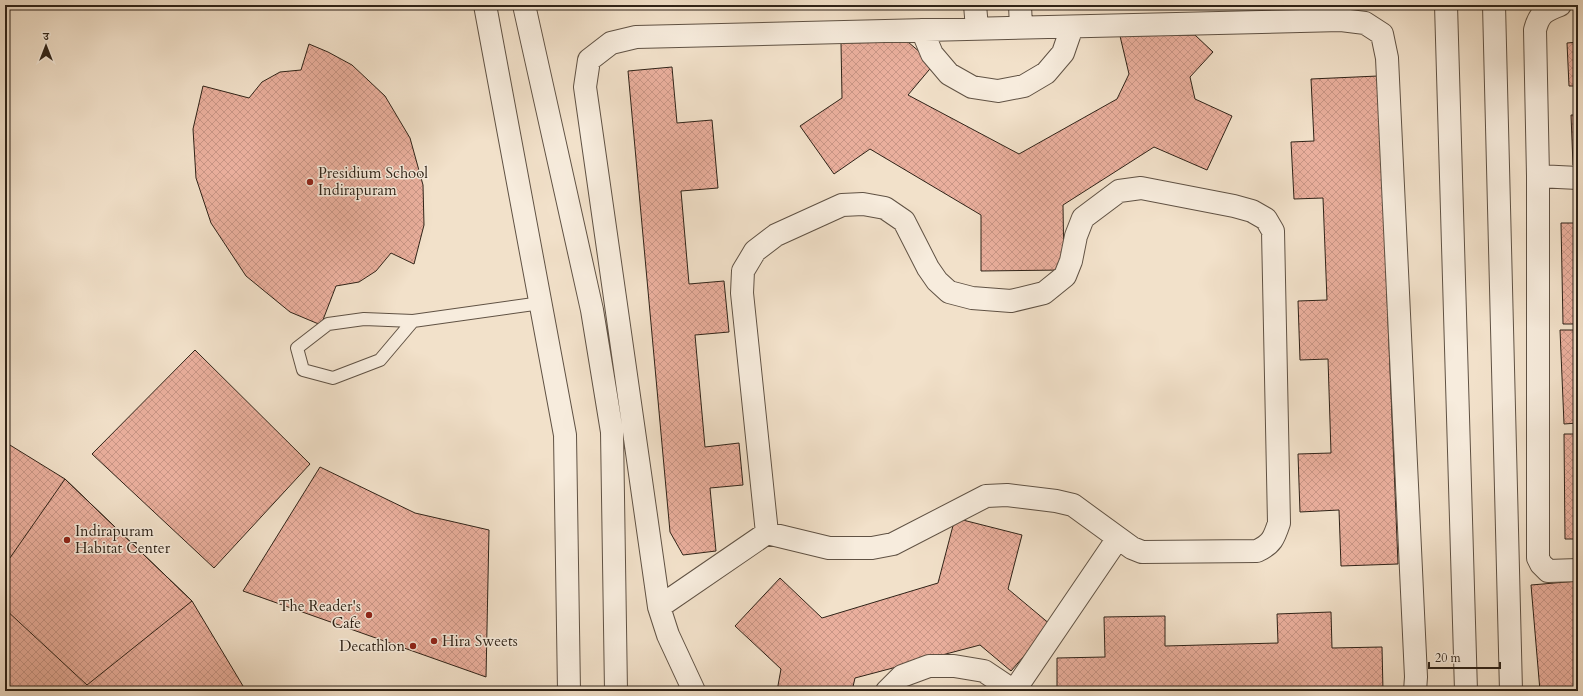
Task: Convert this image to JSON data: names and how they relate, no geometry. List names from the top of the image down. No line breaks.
{"places":["Presidium School Indirapuram","Indirapuram Habitat Center","The Reader's Cafe","Hira Sweets","Decathlon"],"scale_bar":"20 m","north":"top"}
